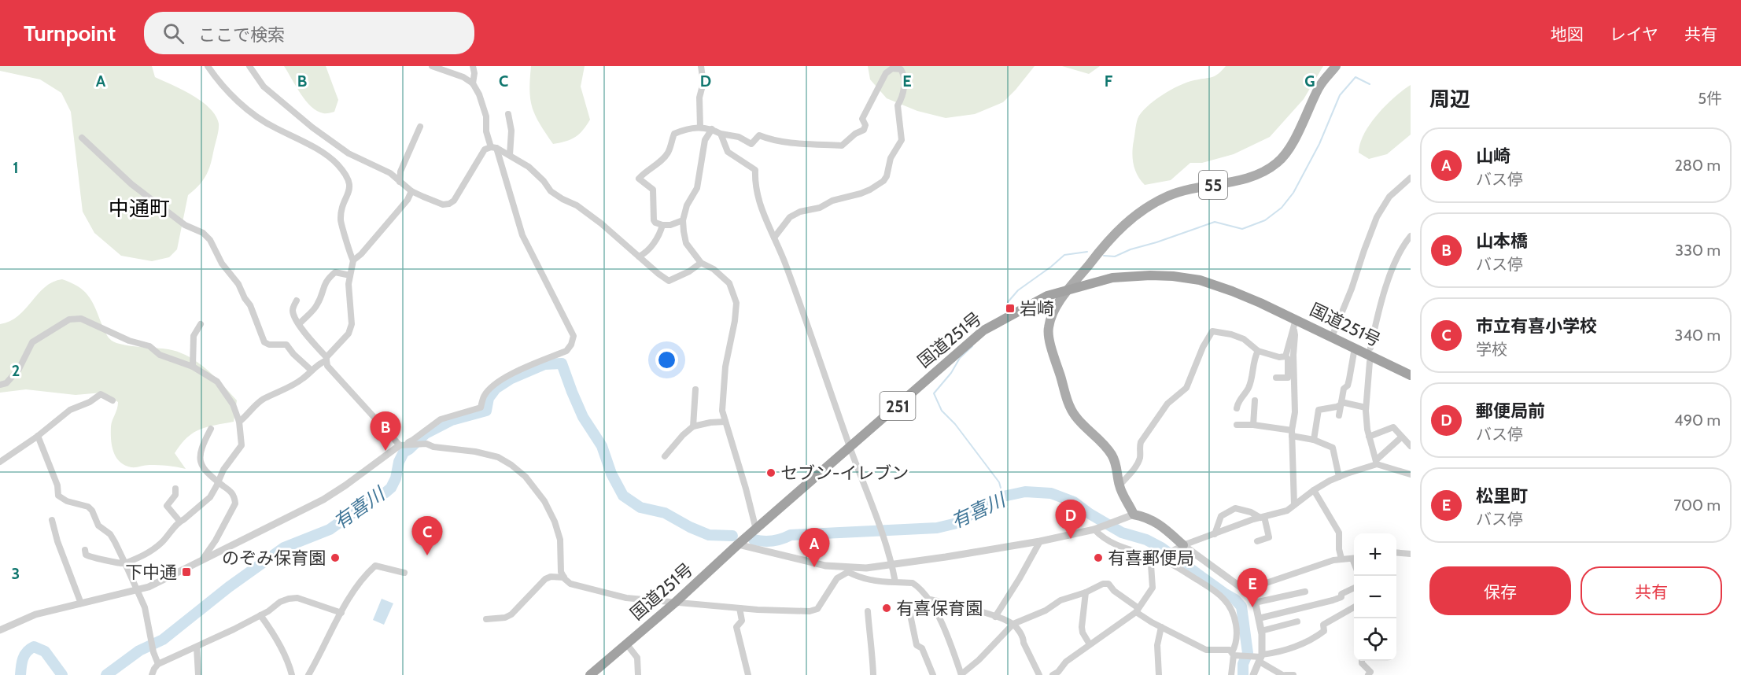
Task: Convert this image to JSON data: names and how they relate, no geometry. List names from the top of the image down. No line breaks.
{"streets":{"highway":["国道251号","251"],"main road":["55"]},"crossings":[["55","国道251号"]],"districts":["中通町"],"water":["有喜川"],"places":{"transit":["岩崎","下中通"],"other":["セブン-イレブン","のぞみ保育園","有喜郵便局","有喜保育園"]},"page":{"header":"Turnpoint","search":"ここで検索","nav":["地図","レイヤ","共有"],"heading":["周辺","5件"],"list":[{"mark":"A","name":"山崎","note":"バス停","value":"280 m"},{"mark":"B","name":"山本橋","note":"バス停","value":"330 m"},{"mark":"C","name":"市立有喜小学校","note":"学校","value":"340 m"},{"mark":"D","name":"郵便局前","note":"バス停","value":"490 m"},{"mark":"E","name":"松里町","note":"バス停","value":"700 m"}],"pins":["B","D","C","A","E"],"map_buttons":["+","−"],"buttons":["保存","共有"]},"grid":{"columns":["A","B","C","D","E","F","G"],"rows":["1","2","3"]}}
